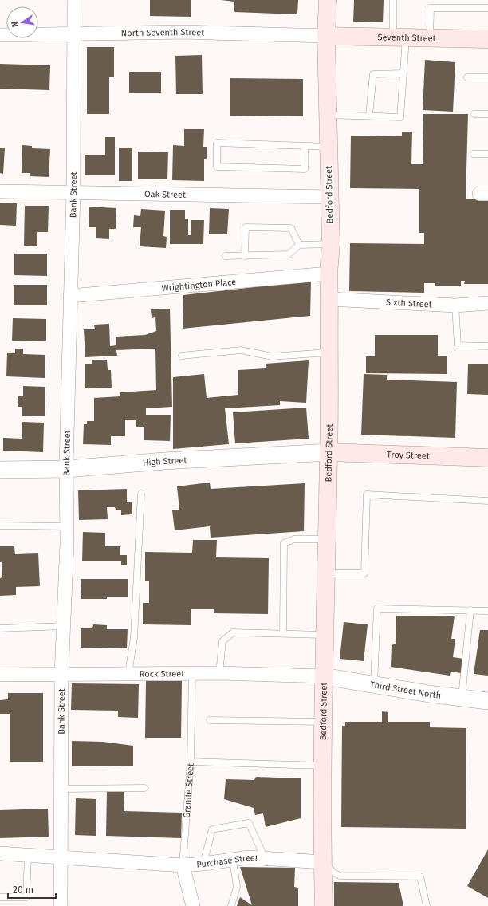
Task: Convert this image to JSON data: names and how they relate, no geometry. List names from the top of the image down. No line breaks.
{"streets":{"main road":["Seventh Street","Bedford Street","Troy Street"],"street":["North Seventh Street","Oak Street","Bank Street","Wrightington Place","Sixth Street","High Street","Rock Street","Third Street North","Granite Street","Purchase Street"]},"crossings":[["North Seventh Street","Seventh Street"],["North Seventh Street","Bank Street"],["North Seventh Street","Bedford Street"],["Seventh Street","Bedford Street"],["Oak Street","Bank Street"],["Oak Street","Bedford Street"],["Bank Street","Wrightington Place"],["Bank Street","High Street"],["Bank Street","Rock Street"],["Bank Street","Purchase Street"],["Bedford Street","Wrightington Place"],["Bedford Street","Sixth Street"],["Bedford Street","Troy Street"],["Bedford Street","High Street"],["Bedford Street","Rock Street"],["Bedford Street","Third Street North"],["Bedford Street","Purchase Street"],["Troy Street","High Street"],["Rock Street","Third Street North"],["Rock Street","Granite Street"],["Granite Street","Purchase Street"]],"scale_bar":"20 m","north":"left"}
